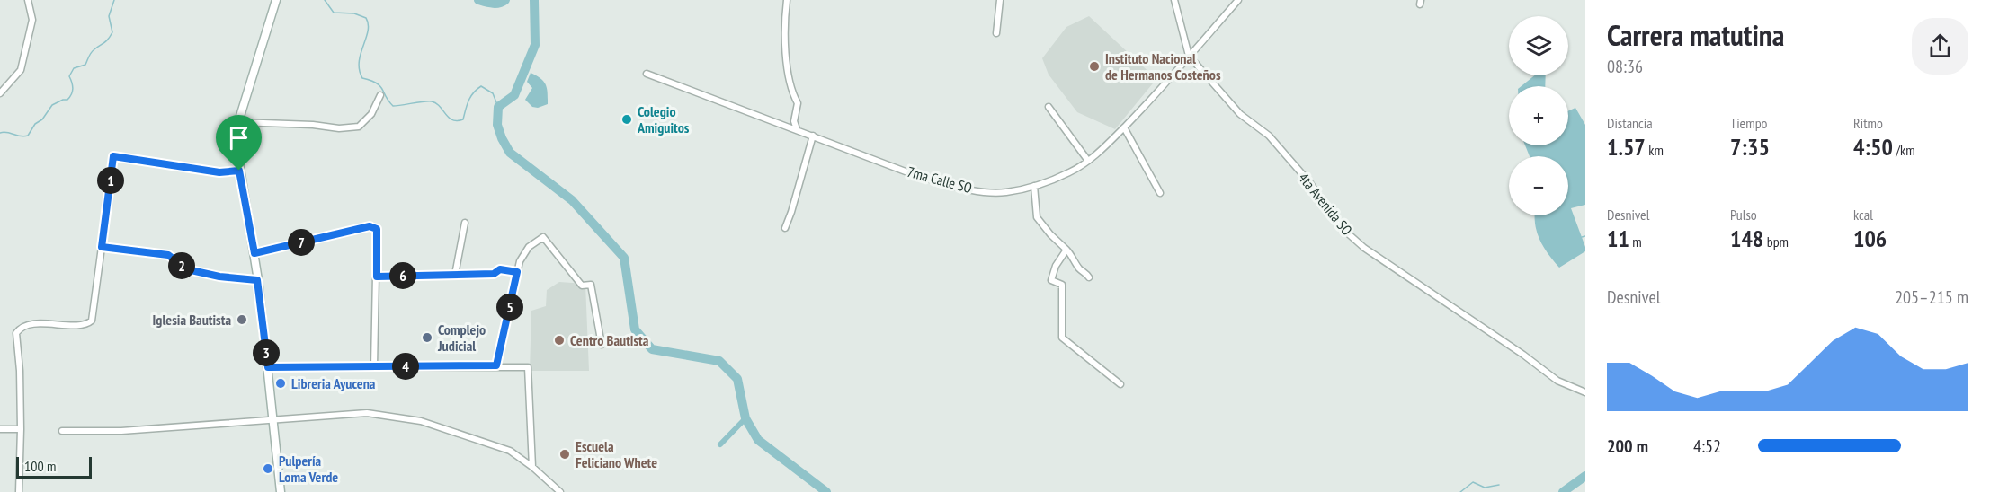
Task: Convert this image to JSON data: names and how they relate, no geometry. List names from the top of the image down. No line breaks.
{"streets":{"street":["7ma Calle SO","4ta Avenida SO"]},"crossings":[["7ma Calle SO","4ta Avenida SO"]],"places":["Instituto Nacional de Hermanos Costeños","Colegio Amiguitos","Iglesia Bautista","Complejo Judicial","Centro Bautista","Libreria Ayucena","Escuela Feliciano Whete","Pulpería Loma Verde"],"scale_bar":"100 m","page":{"heading":["Carrera matutina","08:36"],"map_buttons":["+","−"],"stats":[["Distancia","1.57 km"],["Tiempo","7:35"],["Ritmo","4:50 /km"],["Desnivel","11 m"],["Pulso","148 bpm"],["kcal","106"]],"pins":["1","7","2","6","5","3","4"],"chart":["Desnivel","205–215 m"],"list":[{"name":"200 m","note":"4:52"}],"scale":"100 m"}}
